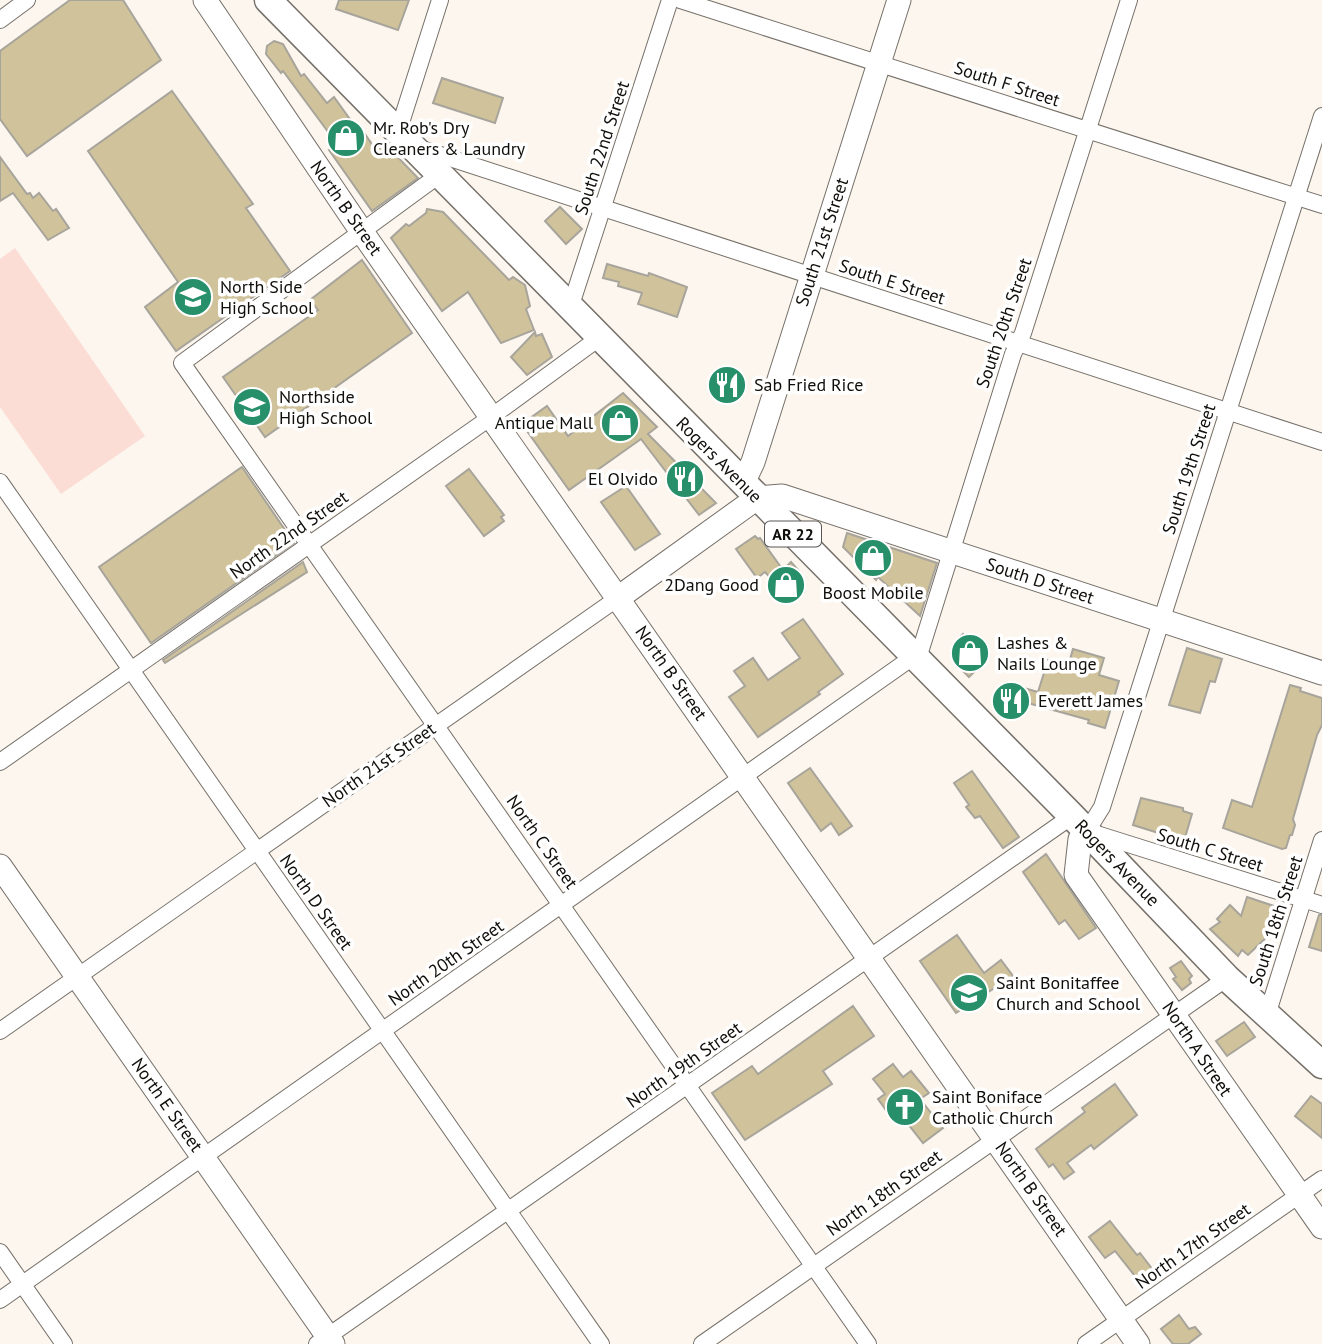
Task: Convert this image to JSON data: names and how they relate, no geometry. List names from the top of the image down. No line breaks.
{"streets":{"main road":["Rogers Avenue","AR 22"],"street":["South F Street","South 22nd Street","North B Street","South 21st Street","South E Street","South 20th Street","South 19th Street","North 22nd Street","South D Street","North 21st Street","North C Street","South C Street","North D Street","South 18th Street","North 20th Street","North A Street","North 19th Street","North E Street","North 18th Street","North 17th Street"]},"crossings":[["South F Street","South 21st Street"],["South F Street","South 20th Street"],["South F Street","South 19th Street"],["South 22nd Street","South E Street"],["South 22nd Street","Rogers Avenue"],["North B Street","North 22nd Street"],["North B Street","North 21st Street"],["North B Street","North C Street"],["North B Street","North 20th Street"],["North B Street","North 19th Street"],["North B Street","North 18th Street"],["North B Street","North 17th Street"],["South 21st Street","South E Street"],["South 21st Street","Rogers Avenue"],["South 21st Street","South D Street"],["South 21st Street","North 21st Street"],["South E Street","South 20th Street"],["South E Street","Rogers Avenue"],["South E Street","South 19th Street"],["South 20th Street","Rogers Avenue"],["South 20th Street","South D Street"],["South 20th Street","North 20th Street"],["Rogers Avenue","South 19th Street"],["Rogers Avenue","North 22nd Street"],["Rogers Avenue","South D Street"],["Rogers Avenue","North 21st Street"],["Rogers Avenue","South C Street"],["Rogers Avenue","South 18th Street"],["Rogers Avenue","North 20th Street"],["Rogers Avenue","North A Street"],["Rogers Avenue","North 19th Street"],["Rogers Avenue","North 18th Street"],["South 19th Street","South D Street"],["South 19th Street","South C Street"],["South 19th Street","North A Street"],["South 19th Street","North 19th Street"],["North 22nd Street","North C Street"],["North 22nd Street","North D Street"],["South D Street","North 21st Street"],["North 21st Street","North C Street"],["North 21st Street","North D Street"],["North 21st Street","North E Street"],["North C Street","North 20th Street"],["North C Street","North 19th Street"],["North C Street","North 18th Street"],["South C Street","South 18th Street"],["South C Street","North A Street"],["South C Street","North 19th Street"],["North D Street","North 20th Street"],["North D Street","North 19th Street"],["North 20th Street","North E Street"],["North A Street","North 19th Street"],["North A Street","North 18th Street"],["North A Street","North 17th Street"],["North 19th Street","North E Street"]],"places":{"shop":["Mr. Rob's Dry Cleaners & Laundry","Antique Mall","Boost Mobile","2Dang Good","Lashes & Nails Lounge"],"school or university":["North Side High School","Northside High School","Saint Bonitaffee Church and School"],"restaurant":["Sab Fried Rice","El Olvido","Everett James"],"church":["Saint Boniface Catholic Church"]}}
